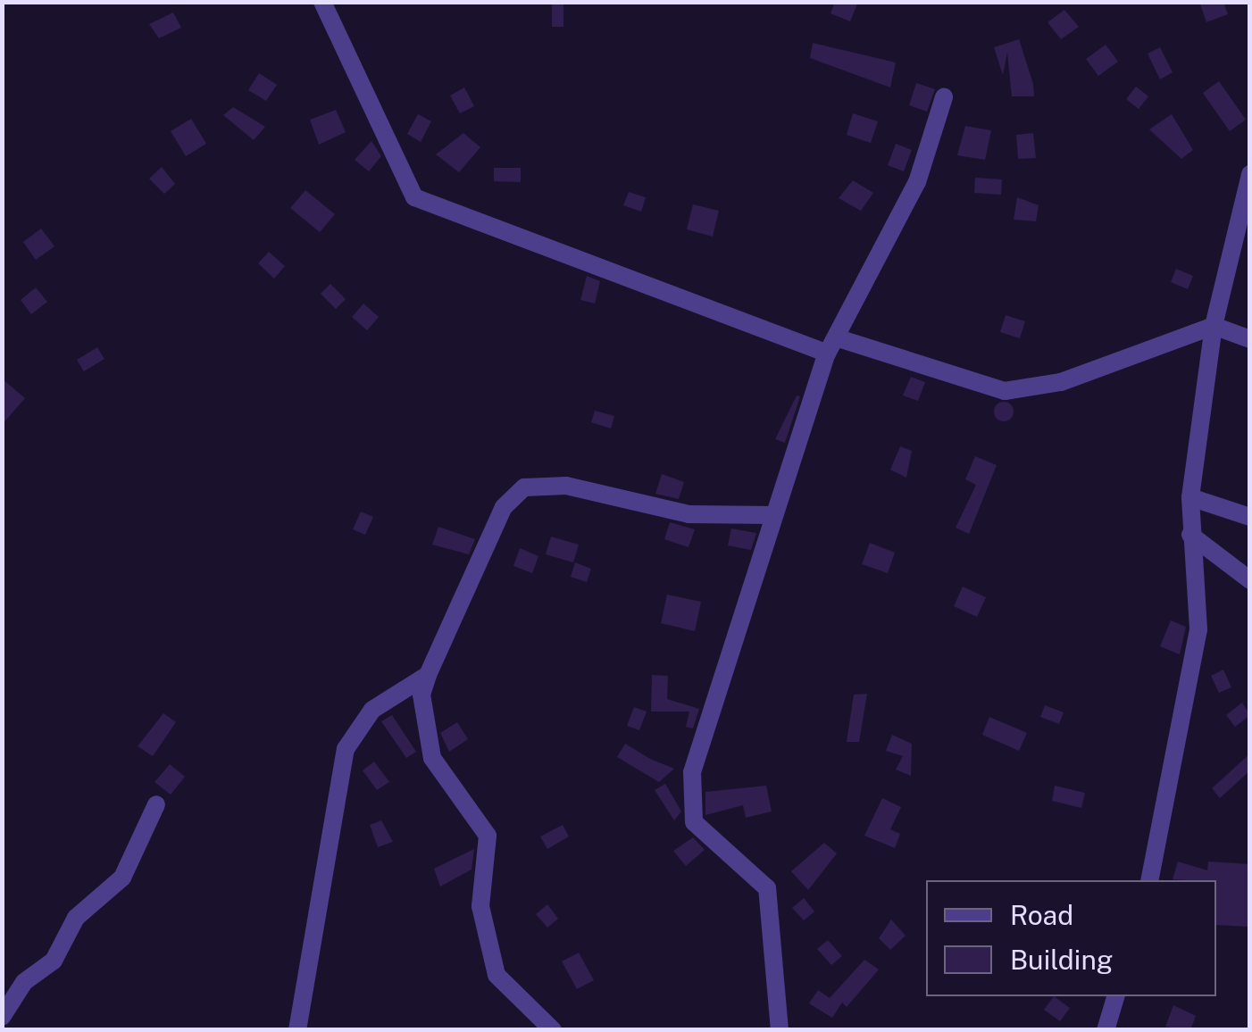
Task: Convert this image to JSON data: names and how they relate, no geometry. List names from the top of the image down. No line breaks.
{"legend":["Road","Building"]}
